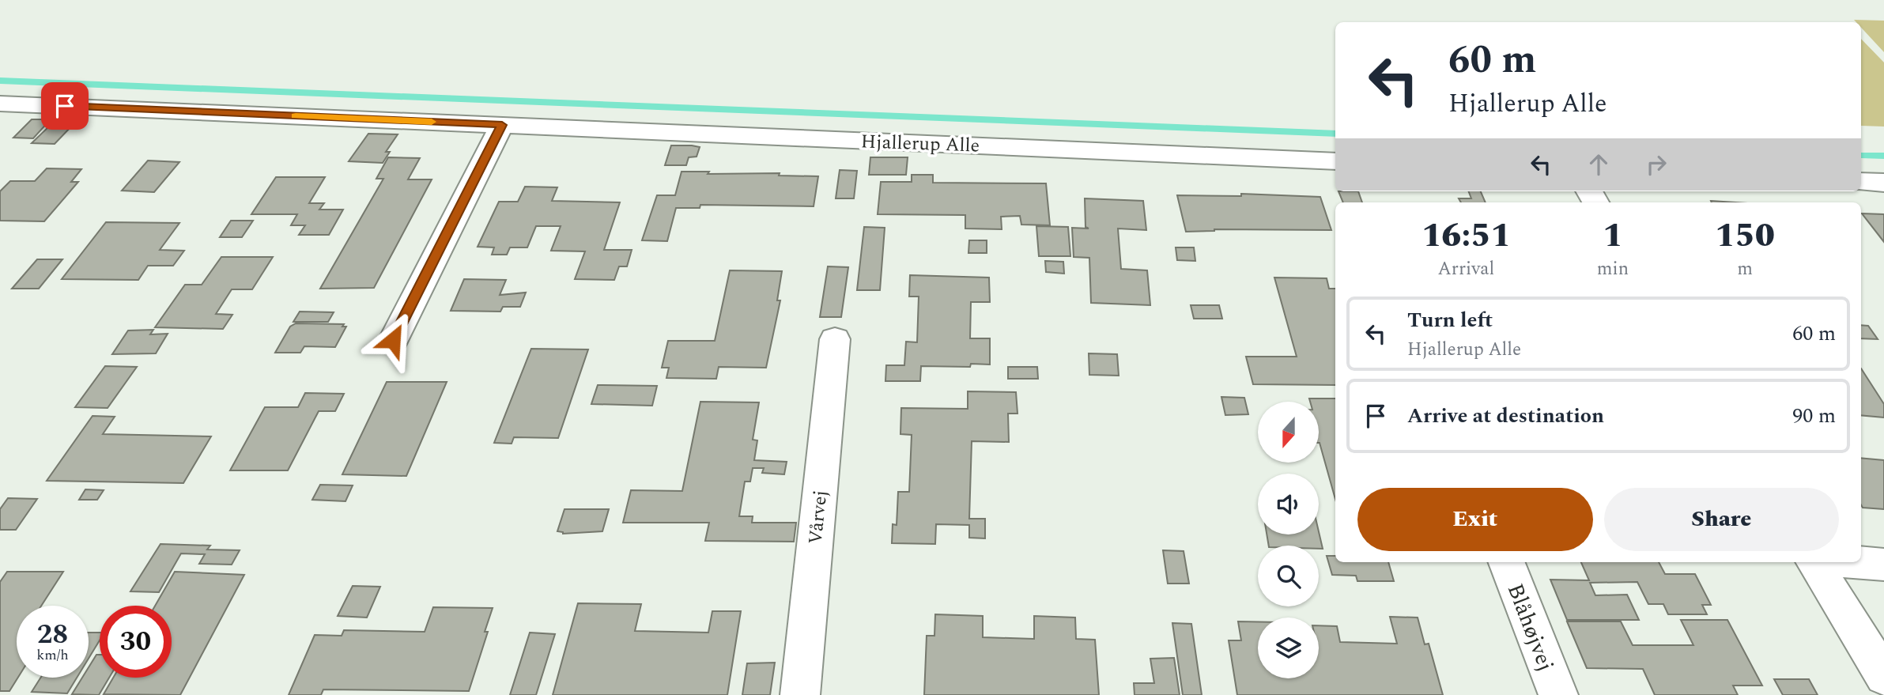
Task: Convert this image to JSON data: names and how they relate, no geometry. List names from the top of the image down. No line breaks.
{"streets":{"street":["Hjallerup Alle","Vårvej","Blåhøjvej"]},"north":"bottom","page":{"turn":["60 m","Hjallerup Alle"],"eta":["16:51","Arrival","1","min","150","m"],"list":[{"name":"Turn left","note":"Hjallerup Alle","value":"60 m"},{"name":"Arrive at destination","value":"90 m"}],"buttons":["Exit","Share"],"speed":"28 km/h","limit":"30"}}
